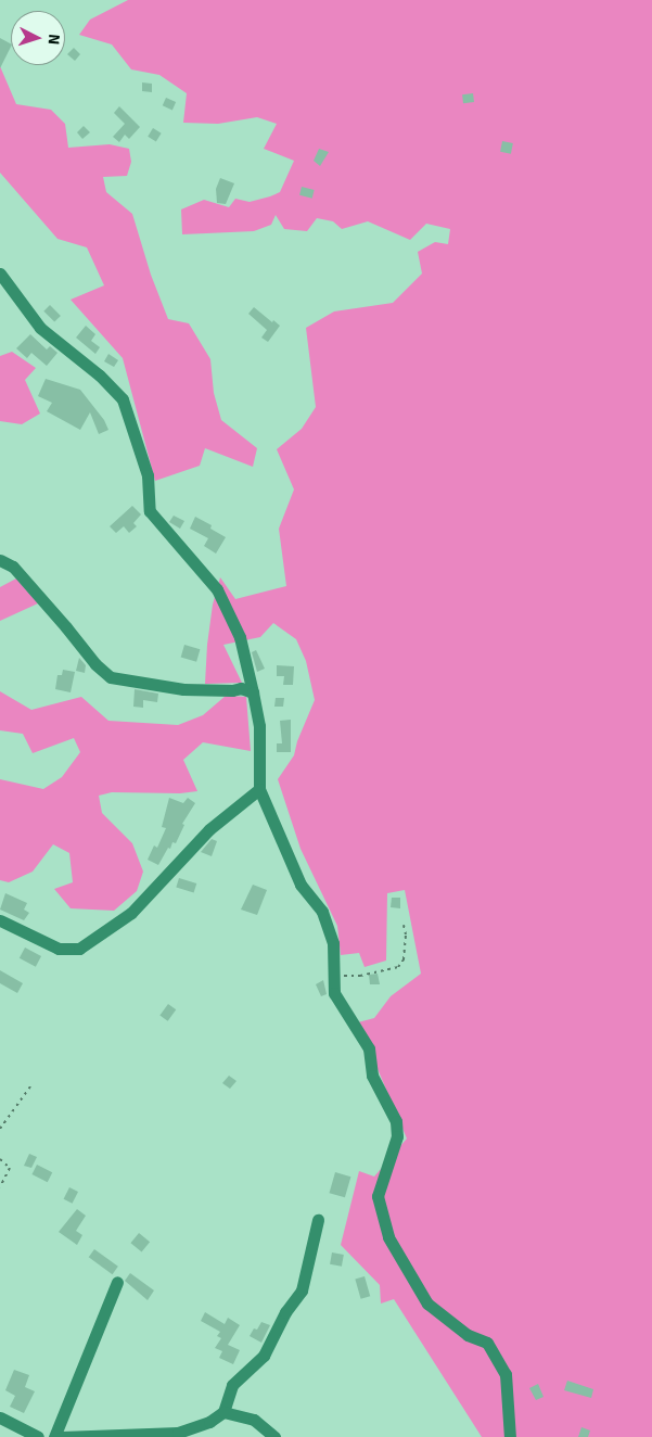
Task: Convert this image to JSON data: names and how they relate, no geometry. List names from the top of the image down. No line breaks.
{"north":"right"}
